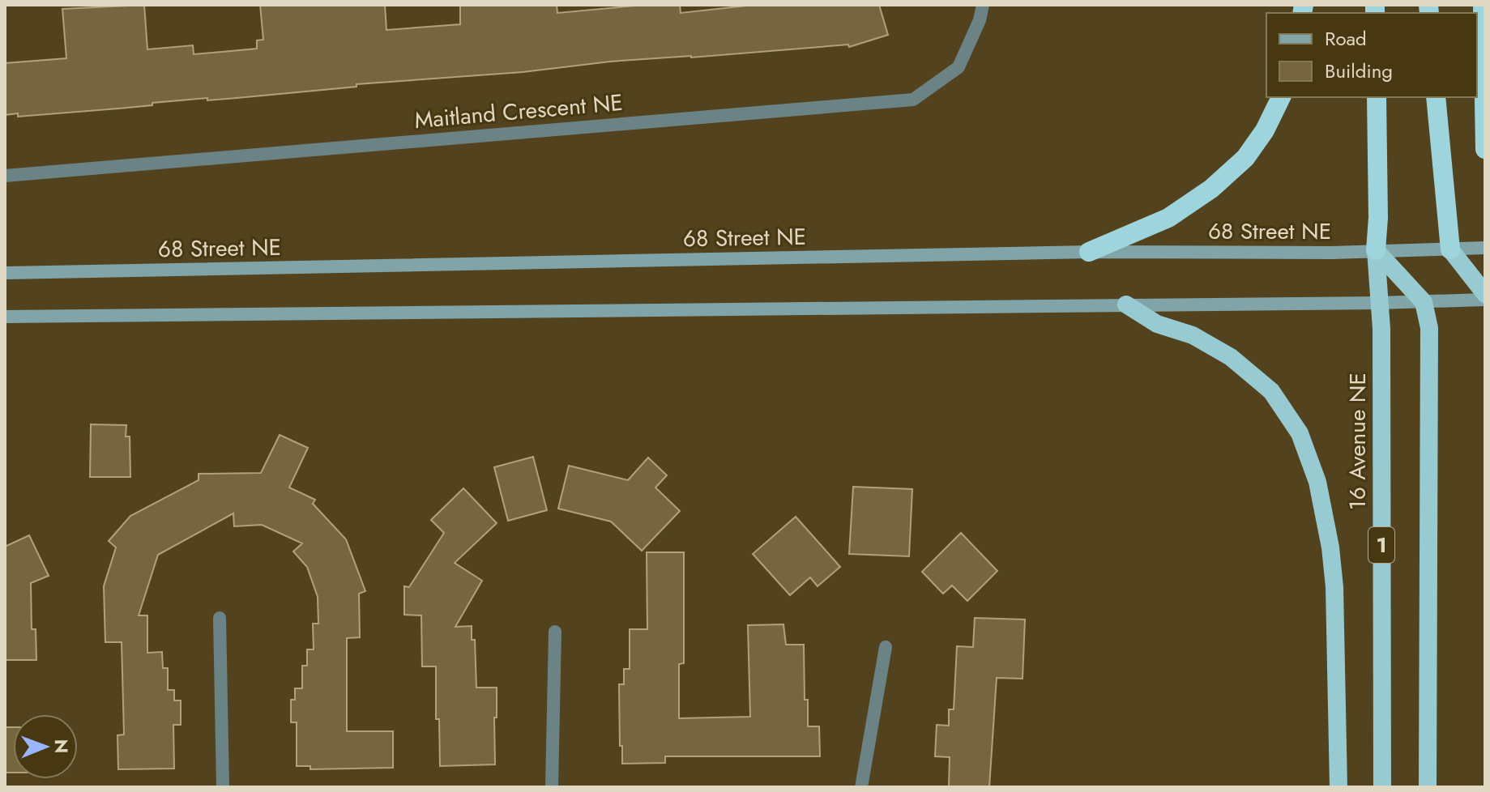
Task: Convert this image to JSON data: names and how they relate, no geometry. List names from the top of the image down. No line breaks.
{"streets":{"highway":["16 Avenue NE","1"],"main road":["68 Street NE"],"street":["Maitland Crescent NE"]},"crossings":[["68 Street NE","16 Avenue NE"]],"legend":["Road","Building"],"north":"right"}
